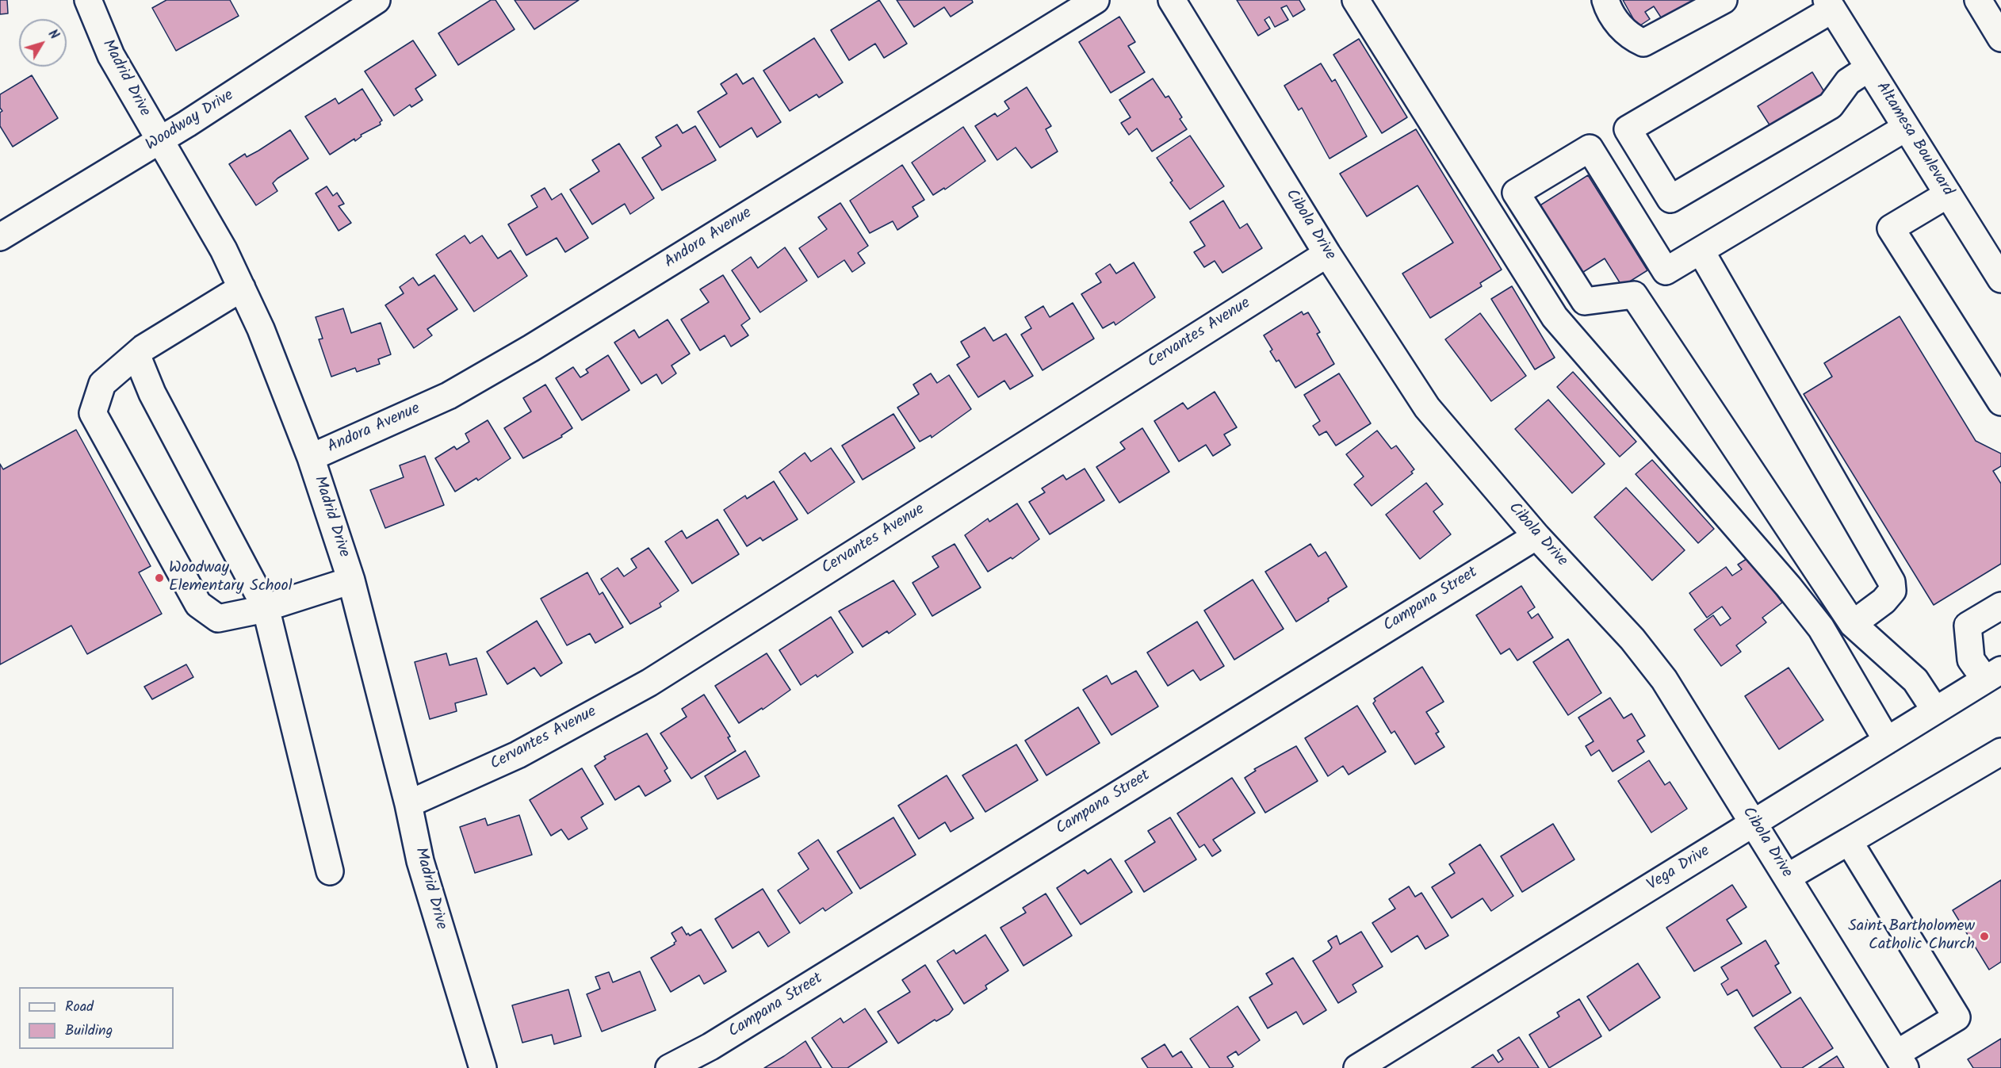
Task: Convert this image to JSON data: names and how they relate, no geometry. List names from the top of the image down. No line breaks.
{"streets":{"street":["Madrid Drive","Woodway Drive","Altamesa Boulevard","Cibola Drive","Andora Avenue","Cervantes Avenue","Campana Street","Vega Drive"]},"crossings":[["Madrid Drive","Woodway Drive"],["Madrid Drive","Andora Avenue"],["Madrid Drive","Cervantes Avenue"],["Cibola Drive","Cervantes Avenue"],["Cibola Drive","Campana Street"],["Cibola Drive","Vega Drive"]],"places":["Woodway Elementary School","Saint Bartholomew Catholic Church"],"legend":["Road","Building"],"north":"top right"}
